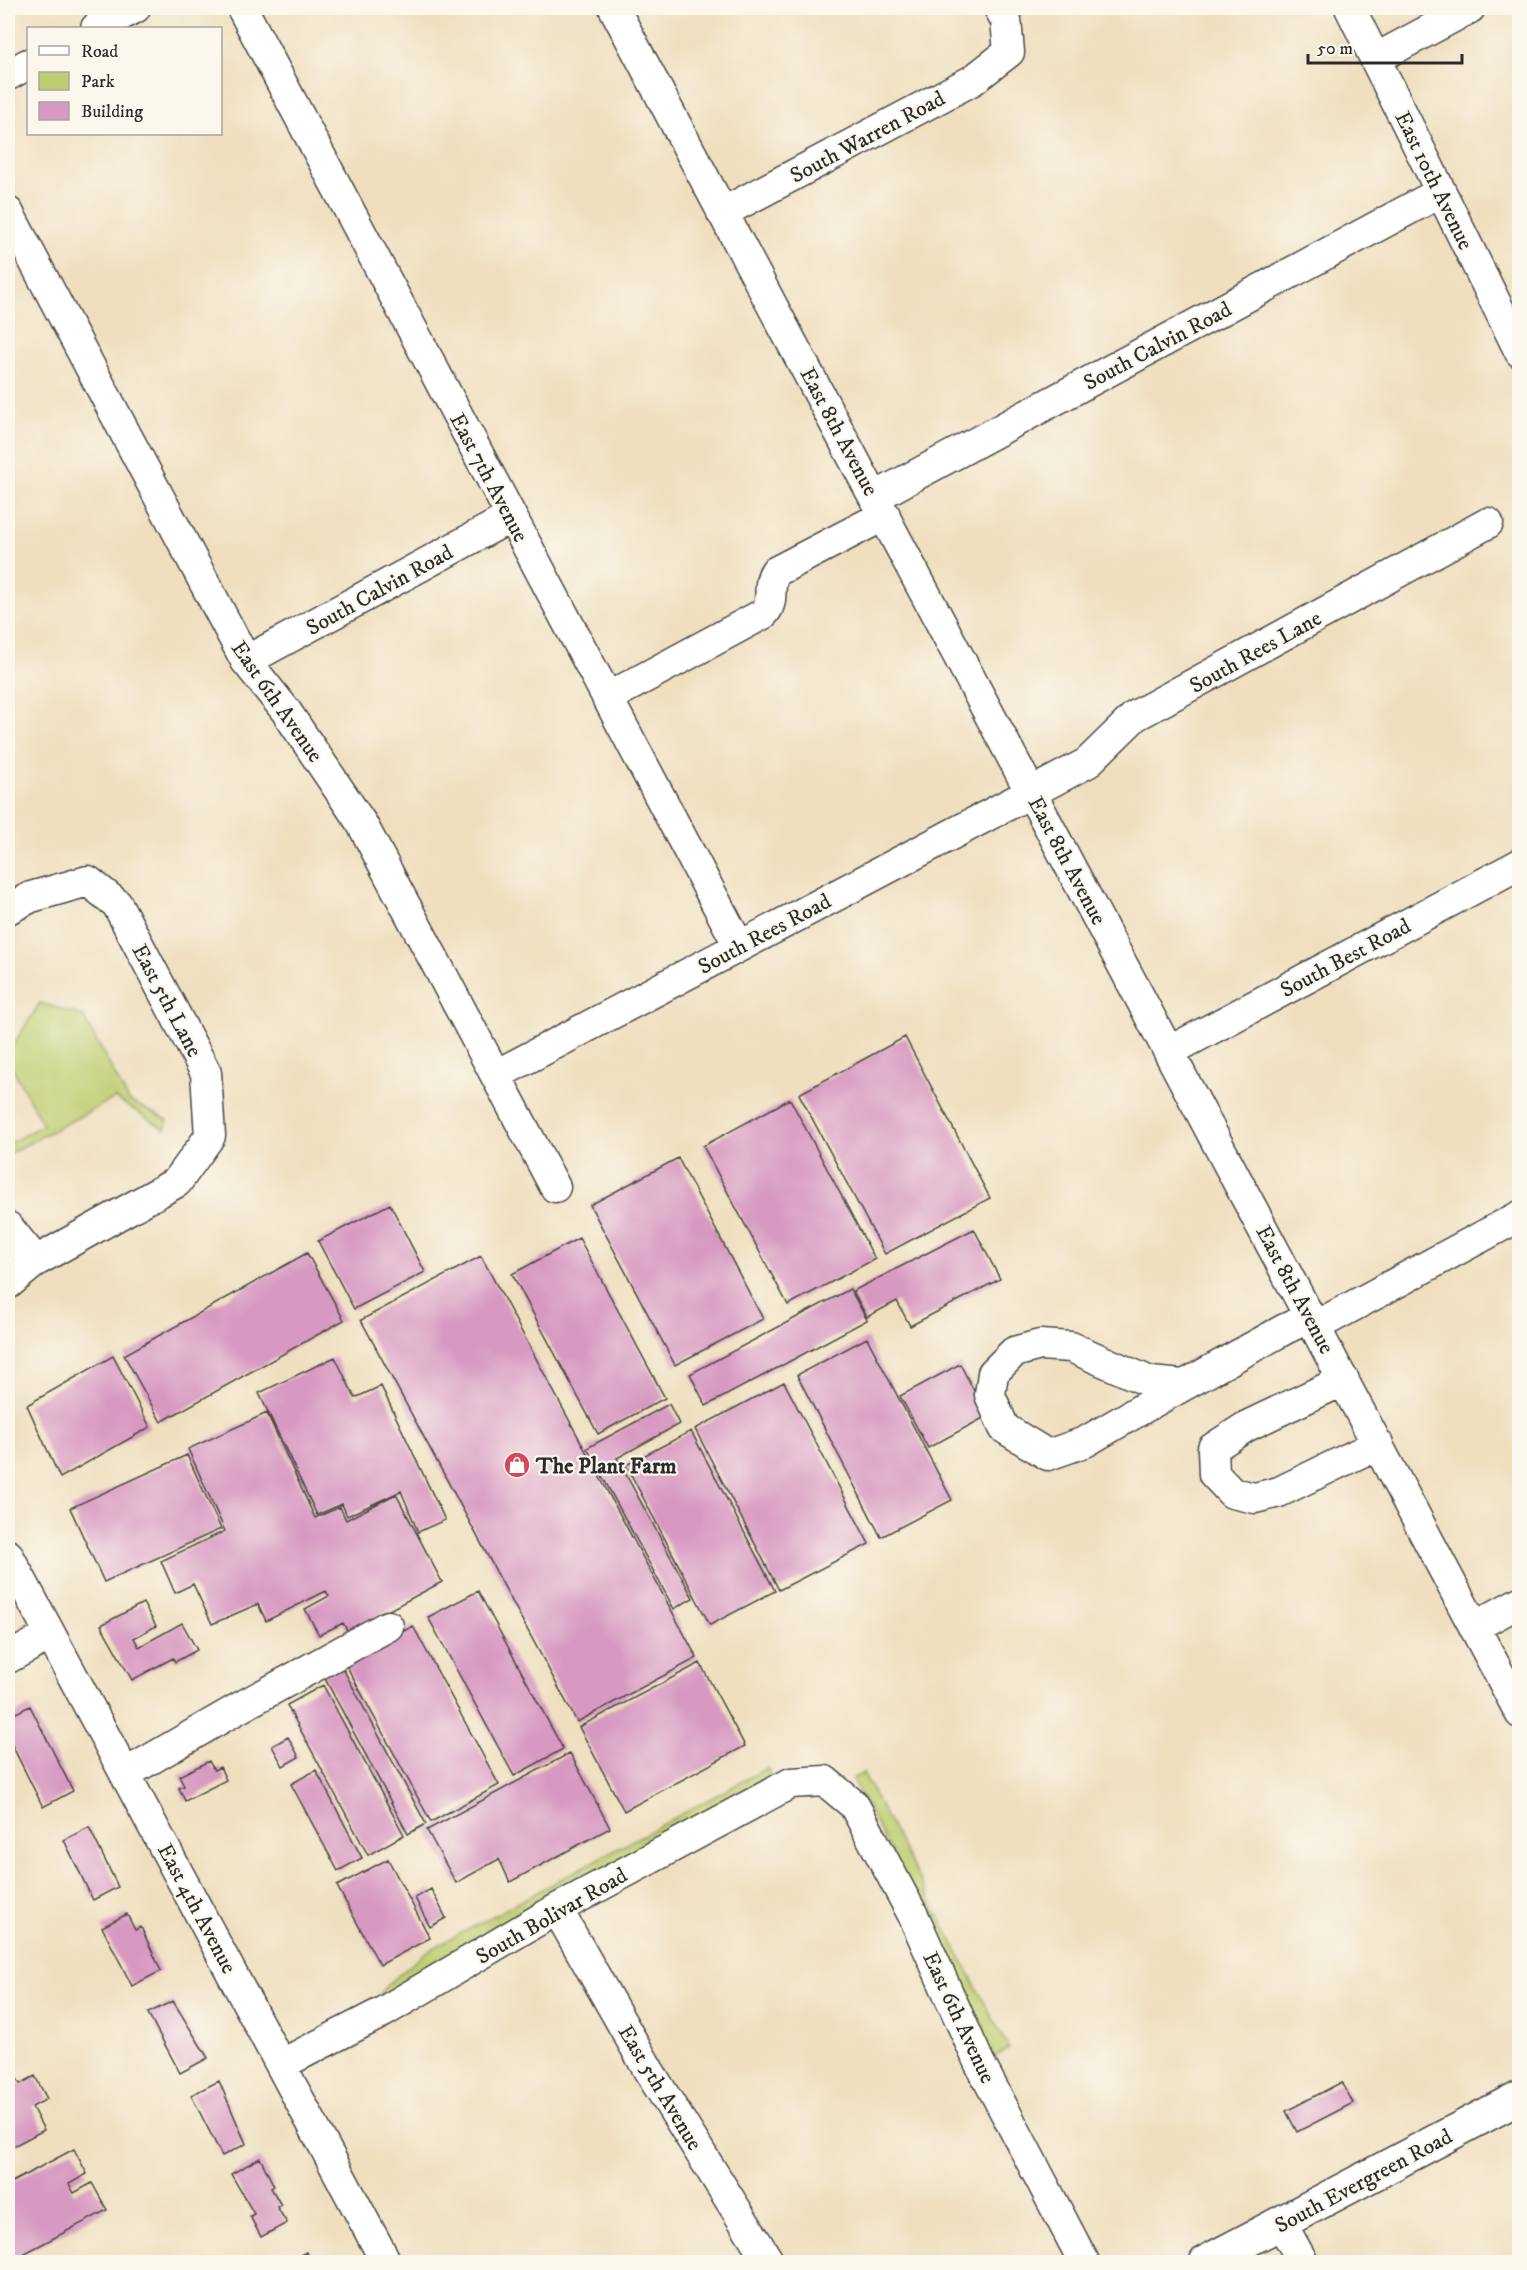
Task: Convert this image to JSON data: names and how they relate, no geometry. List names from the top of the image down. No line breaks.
{"streets":{"main road":["South Evergreen Road"],"street":["South Warren Road","East 10th Avenue","South Calvin Road","East 8th Avenue","East 7th Avenue","South Rees Lane","East 6th Avenue","South Rees Road","South Best Road","East 5th Lane","East 4th Avenue","South Bolivar Road","East 5th Avenue"]},"crossings":[["South Warren Road","East 8th Avenue"],["East 10th Avenue","South Calvin Road"],["South Calvin Road","East 8th Avenue"],["South Calvin Road","East 7th Avenue"],["South Calvin Road","East 6th Avenue"],["East 8th Avenue","South Rees Lane"],["East 8th Avenue","South Rees Road"],["East 8th Avenue","South Best Road"],["East 7th Avenue","South Rees Road"],["South Rees Lane","South Rees Road"],["East 6th Avenue","South Rees Road"],["East 6th Avenue","South Bolivar Road"],["East 4th Avenue","South Bolivar Road"],["South Bolivar Road","East 5th Avenue"]],"places":{"shop":["The Plant Farm"]},"legend":["Road","Park","Building"],"scale_bar":"50 m"}
